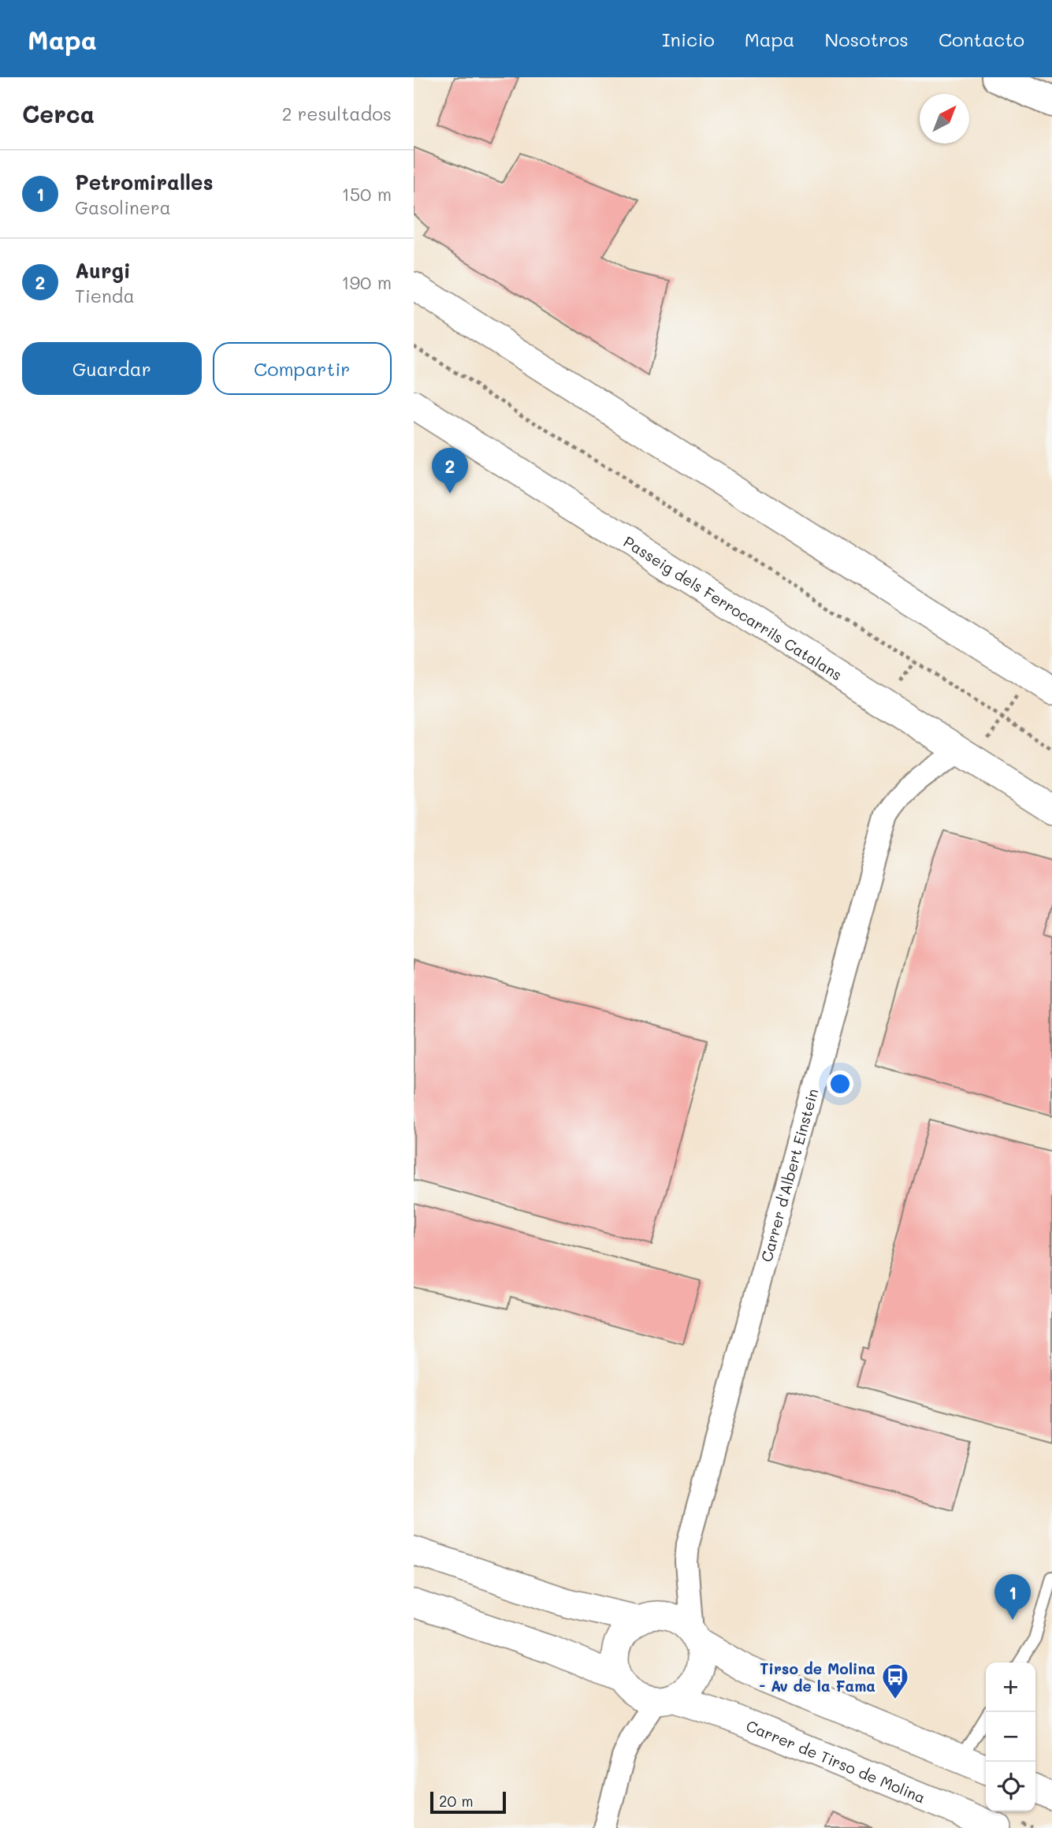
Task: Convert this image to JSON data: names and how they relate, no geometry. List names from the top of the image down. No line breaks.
{"streets":{"street":["Passeig dels Ferrocarrils Catalans","Carrer d'Albert Einstein","Carrer de Tirso de Molina"]},"crossings":[["Passeig dels Ferrocarrils Catalans","Carrer d'Albert Einstein"],["Carrer d'Albert Einstein","Carrer de Tirso de Molina"]],"places":{"bus stop":["Tirso de Molina - Av de la Fama"]},"scale_bar":"20 m","north":"top right","page":{"header":"Mapa","nav":["Inicio","Mapa","Nosotros","Contacto"],"heading":["Cerca","2 resultados"],"list":[{"mark":"1","name":"Petromiralles","note":"Gasolinera","value":"150 m"},{"mark":"2","name":"Aurgi","note":"Tienda","value":"190 m"}],"buttons":["Guardar","Compartir"],"pins":["2","1"],"map_buttons":["+","−"],"scale":"20 m"}}
